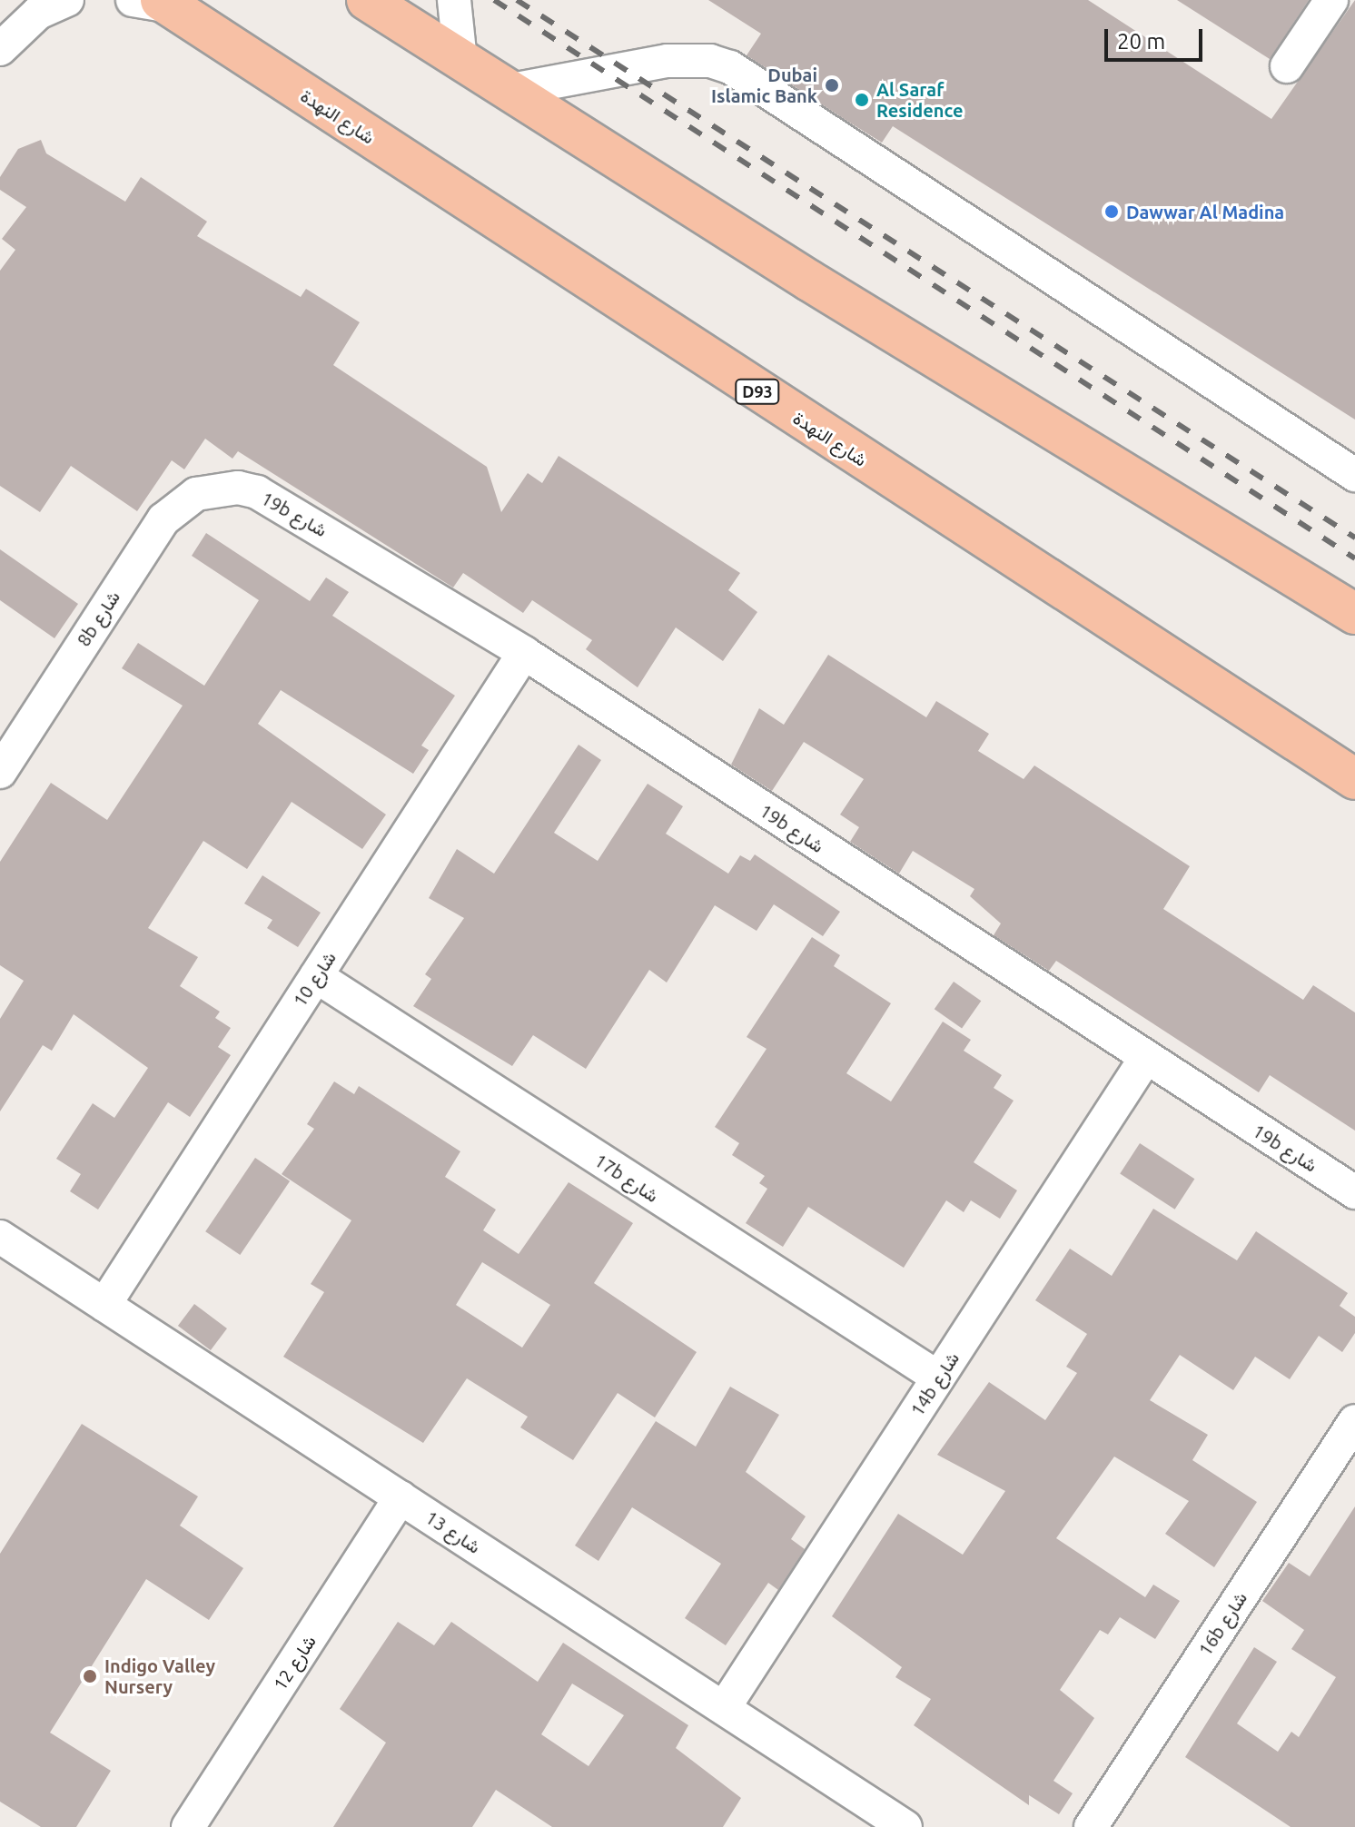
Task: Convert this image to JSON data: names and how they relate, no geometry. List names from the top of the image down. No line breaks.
{"streets":{"main road":["شارع النهدة","D93"],"street":["19b شارع","8b شارع","شارع 10","17b شارع","14b شارع","شارع 13","16b شارع","شارع 12"]},"crossings":[["19b شارع","8b شارع"],["19b شارع","شارع 10"],["19b شارع","14b شارع"],["شارع 10","17b شارع"],["شارع 10","شارع 13"],["17b شارع","14b شارع"],["14b شارع","شارع 13"],["شارع 13","شارع 12"]],"places":["Dubai Islamic Bank","Al Saraf Residence","Dawwar Al Madina","Indigo Valley Nursery"],"scale_bar":"20 m"}
